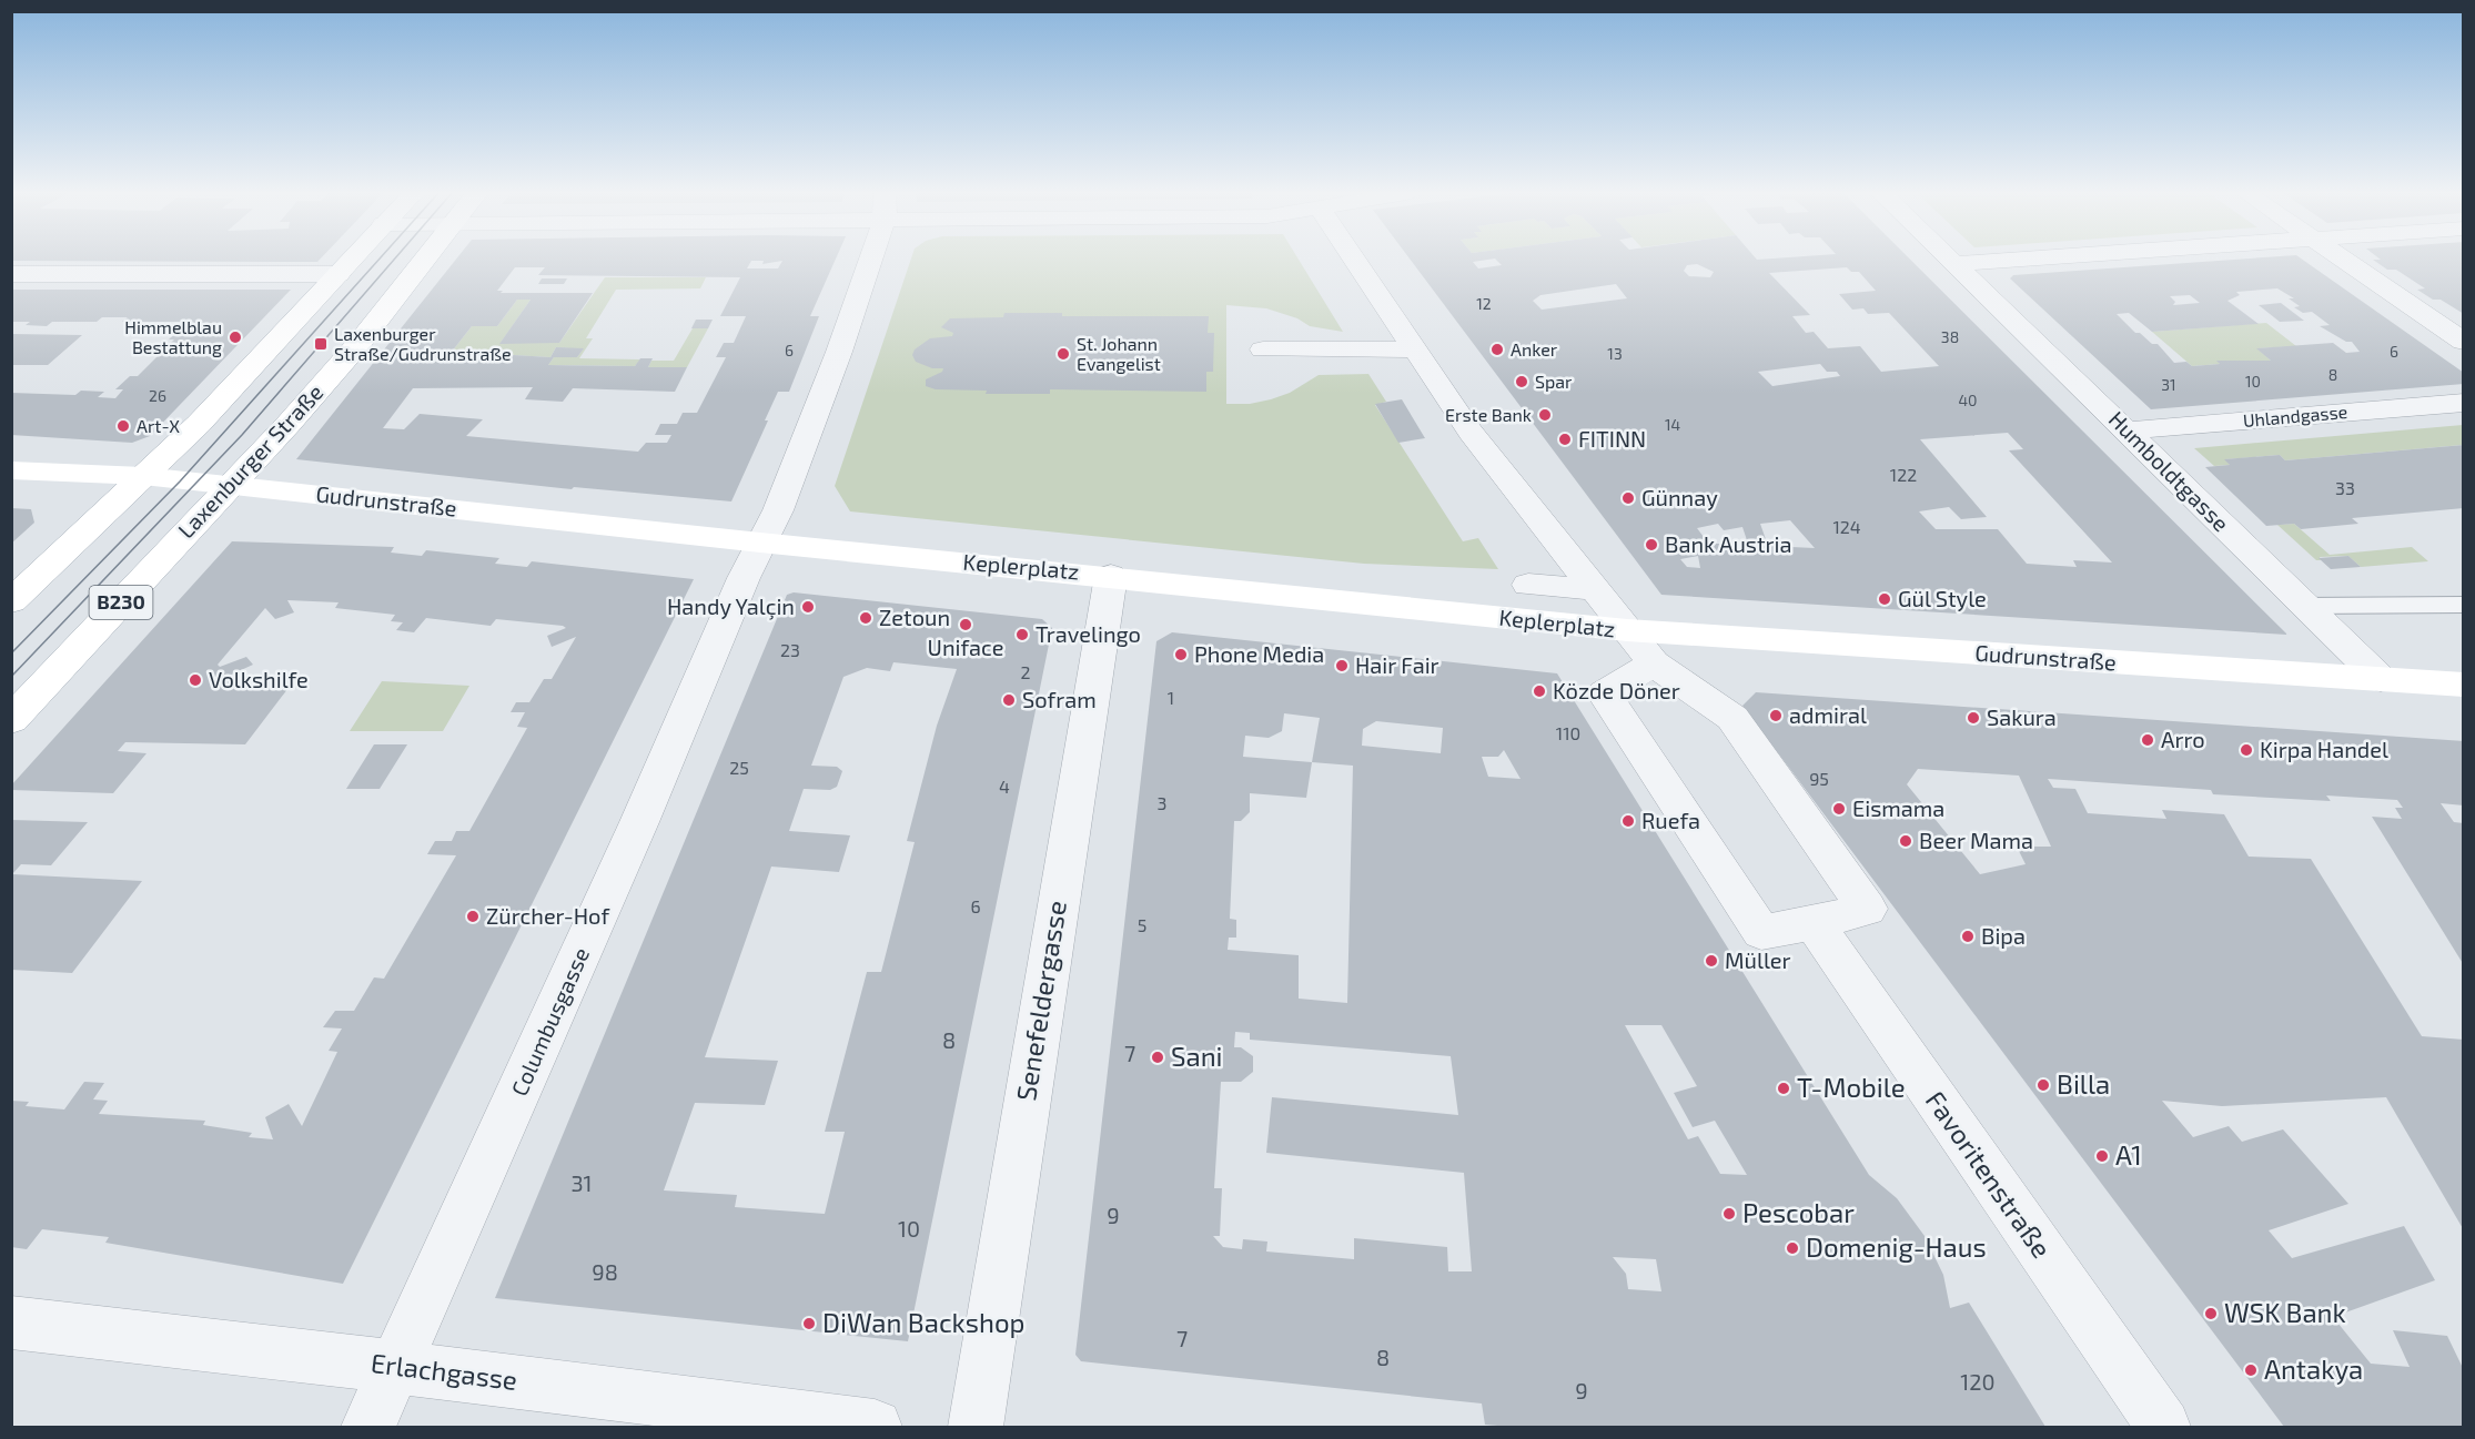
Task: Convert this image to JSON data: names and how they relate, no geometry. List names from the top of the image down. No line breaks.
{"streets":{"main road":["Laxenburger Straße","Gudrunstraße","Keplerplatz","B230"],"street":["Uhlandgasse","Humboldtgasse","Senefeldergasse","Columbusgasse","Favoritenstraße","Erlachgasse"]},"crossings":[["Uhlandgasse","Humboldtgasse"],["Laxenburger Straße","Gudrunstraße"],["Humboldtgasse","Gudrunstraße"],["Gudrunstraße","Keplerplatz"],["Gudrunstraße","Columbusgasse"],["Keplerplatz","Senefeldergasse"],["Keplerplatz","Columbusgasse"],["Columbusgasse","Erlachgasse"]],"places":{"other":["Himmelblau Bestattung","Anker","St. Johann Evangelist","Spar","Erste Bank","Art-X","FITINN","Günnay","Bank Austria","Gül Style","Handy Yalçin","Zetoun","Uniface","Travelingo","Phone Media","Hair Fair","Volkshilfe","Közde Döner","Sofram","admiral","Sakura","Arro","Kirpa Handel","Eismama","Ruefa","Beer Mama","Zürcher-Hof","Bipa","Müller","Sani","Billa","T-Mobile","A1","Pescobar","Domenig-Haus","WSK Bank","DiWan Backshop","Antakya"],"transit":["Laxenburger Straße/Gudrunstraße"]},"house_numbers":["12","38","6","6","13","8","10","31","26","40","14","122","33","124","23","2","1","110","25","95","4","3","6","5","8","7","31","9","10","98","7","8","120","9"]}
